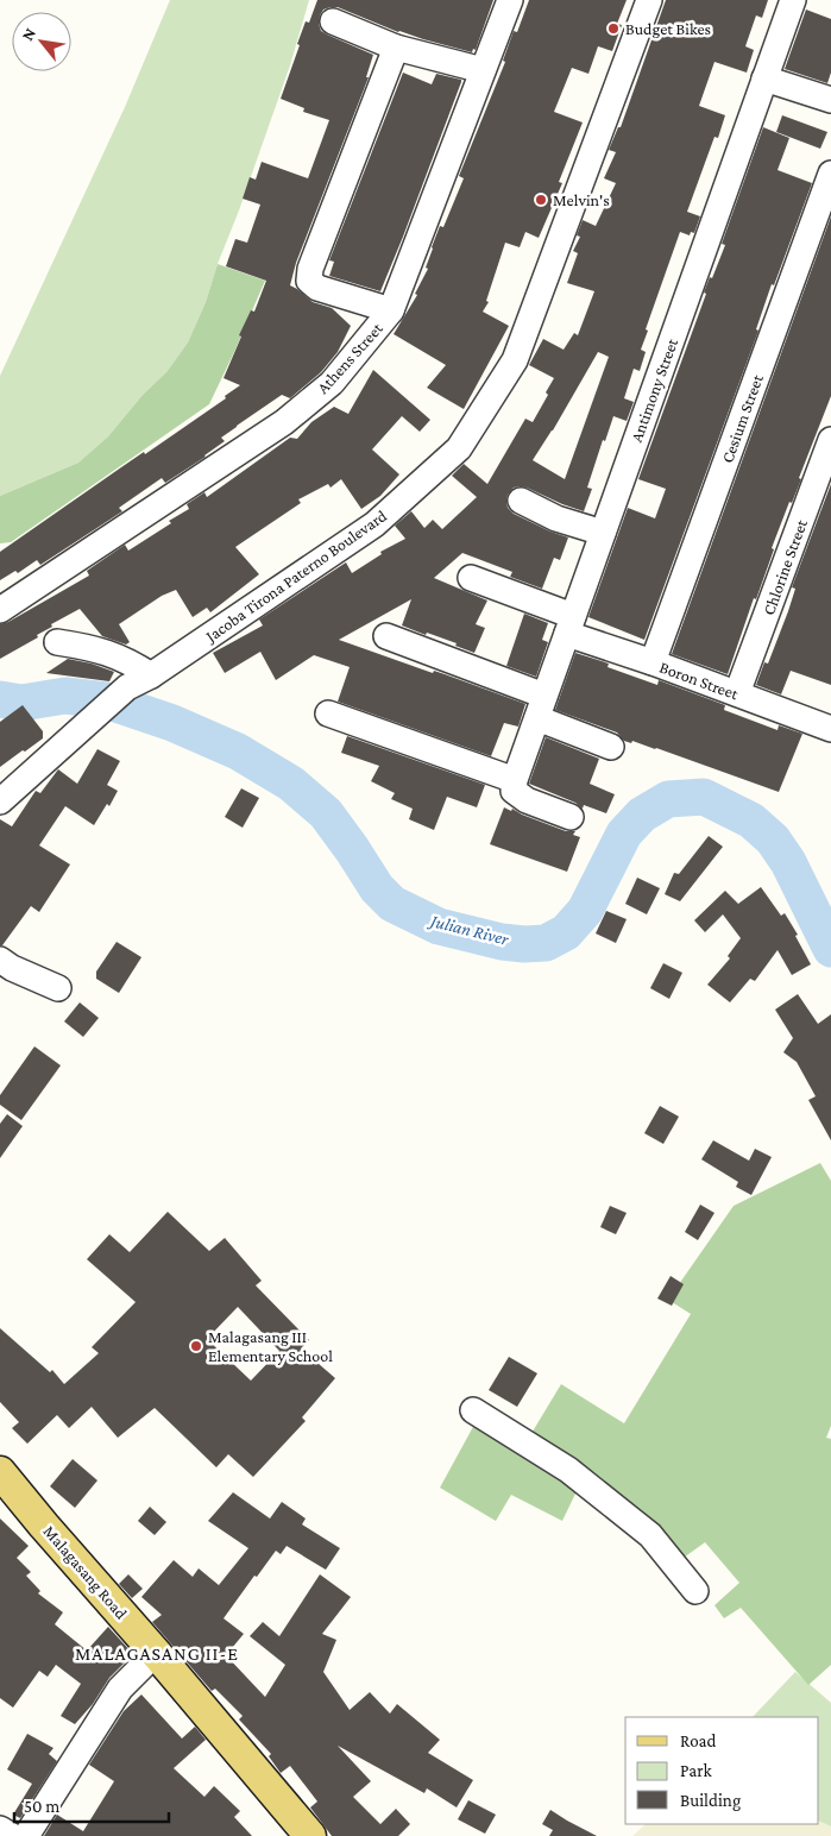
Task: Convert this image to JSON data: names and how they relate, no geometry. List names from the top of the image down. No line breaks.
{"streets":{"main road":["Malagasang Road"],"street":["Athens Street","Antimony Street","Cesium Street","Chlorine Street","Jacoba Tirona Paterno Boulevard","Boron Street"]},"crossings":[["Antimony Street","Boron Street"],["Cesium Street","Boron Street"],["Chlorine Street","Boron Street"]],"districts":["MALAGASANG II-E"],"water":["Julian River"],"places":["Budget Bikes","Melvin's","Malagasang III Elementary School"],"legend":["Road","Park","Building"],"scale_bar":"50 m","north":"top left"}
